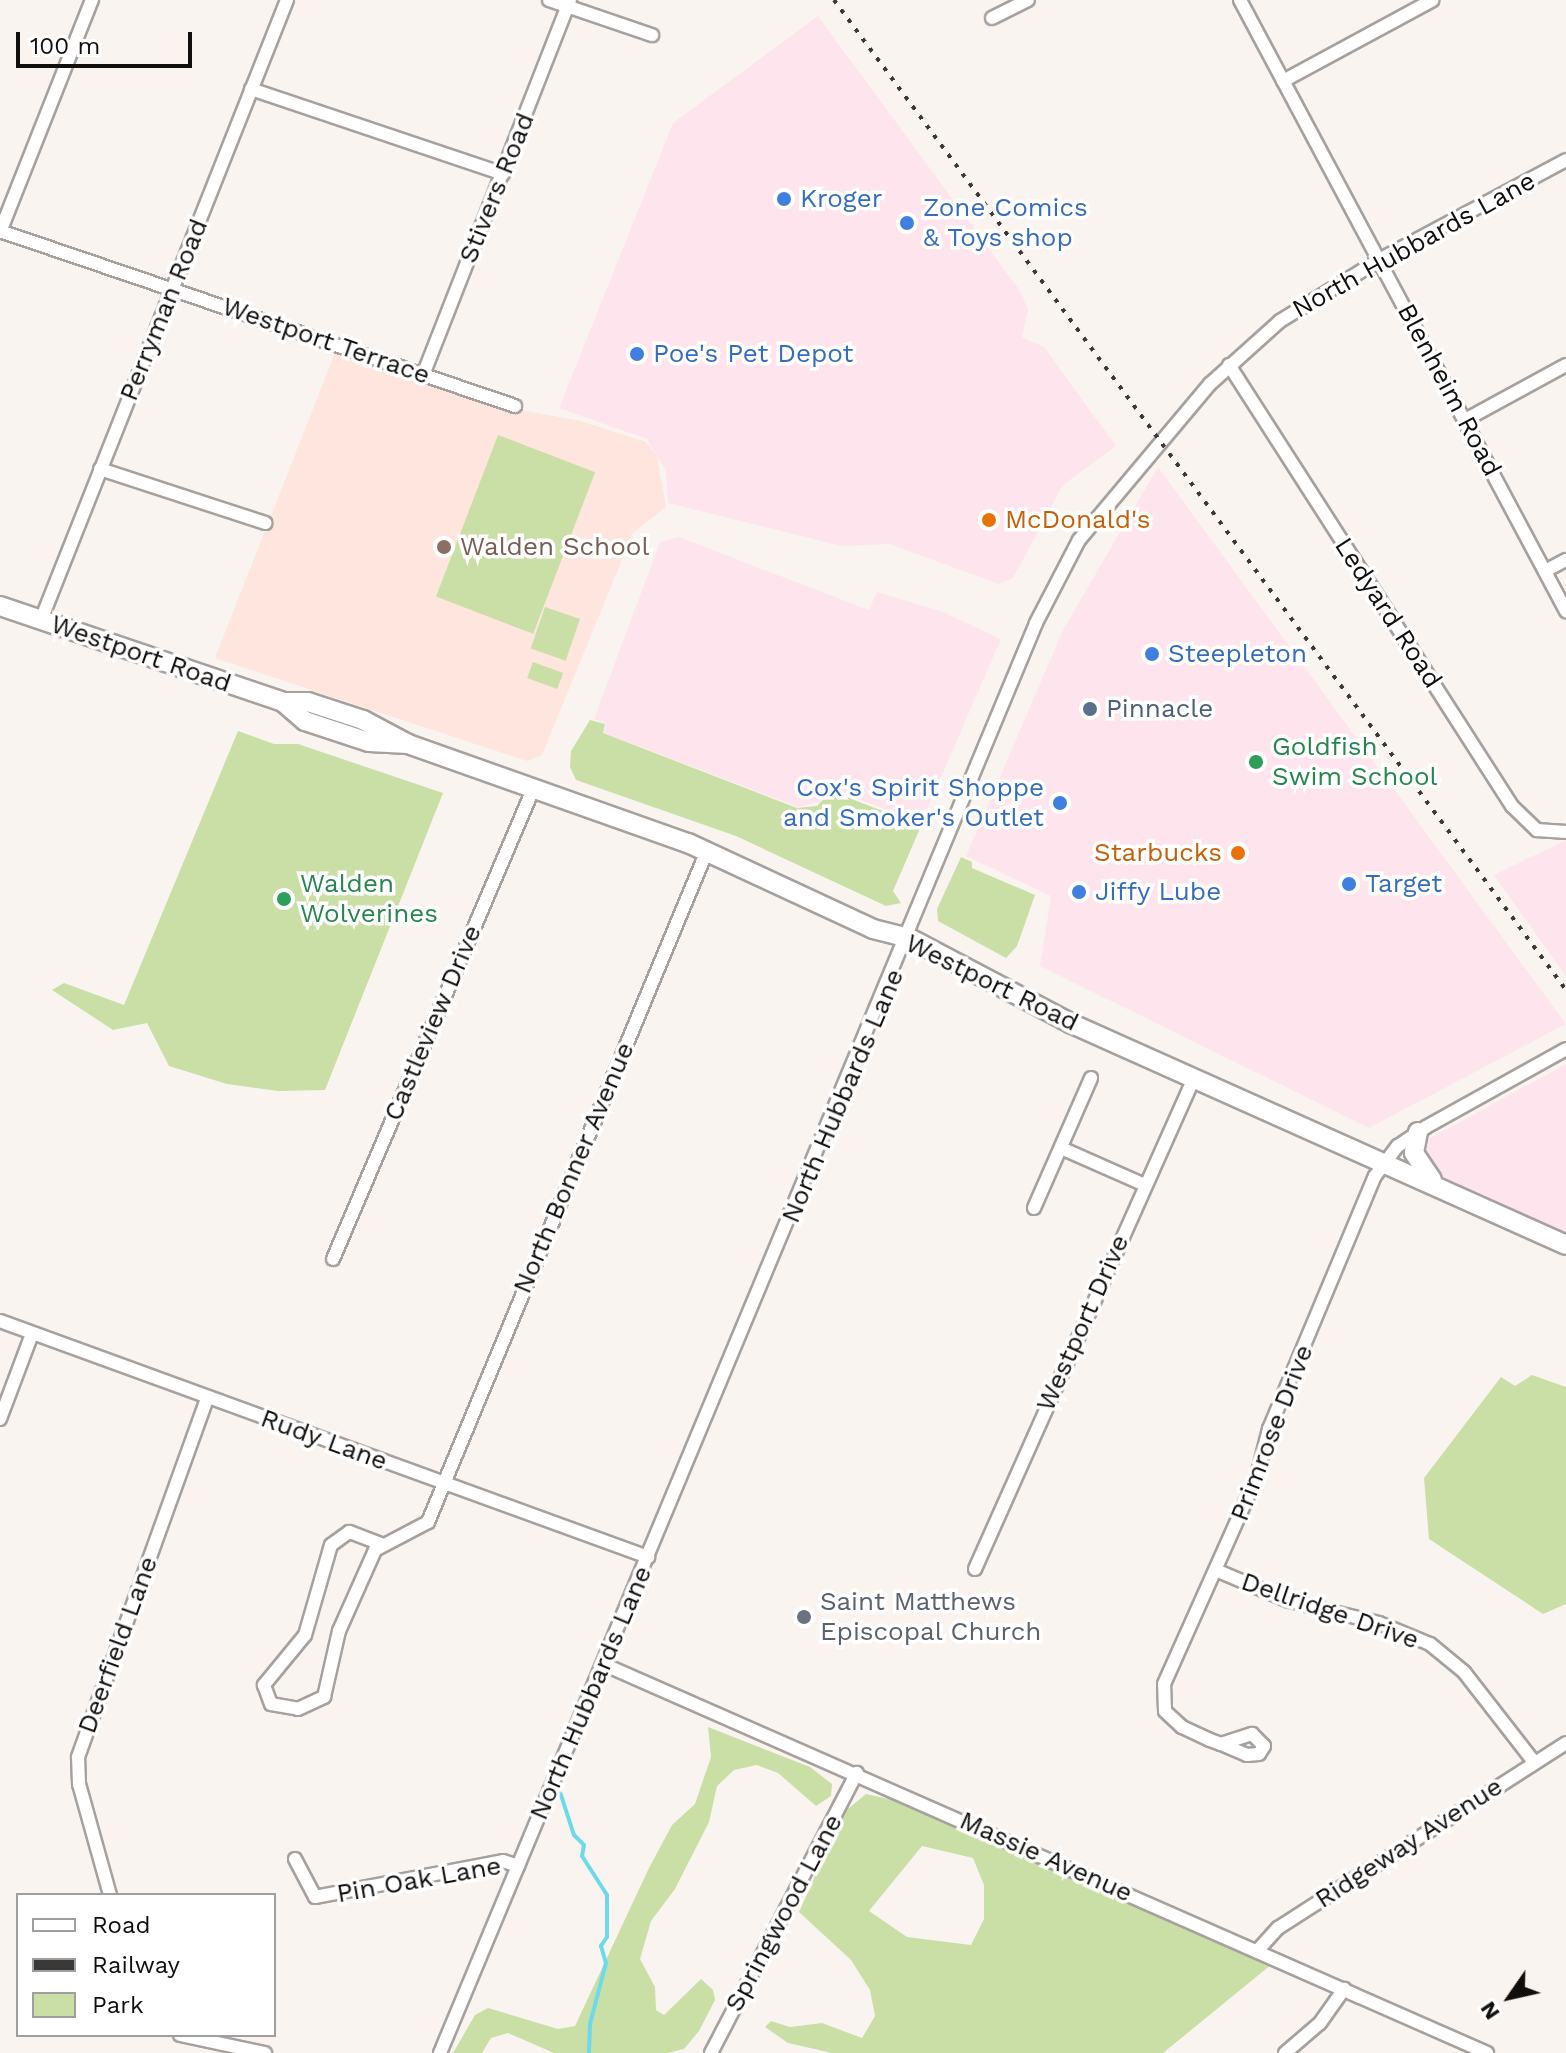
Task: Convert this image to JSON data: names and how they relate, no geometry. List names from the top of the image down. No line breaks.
{"streets":{"main road":["Westport Road"],"street":["Stivers Road","North Hubbards Lane","Perryman Road","Westport Terrace","Blenheim Road","Ledyard Road","Castleview Drive","North Bonner Avenue","Westport Drive","Primrose Drive","Rudy Lane","Dellridge Drive","Deerfield Lane","Ridgeway Avenue","Massie Avenue","Pin Oak Lane","Springwood Lane"]},"crossings":[["Stivers Road","Westport Terrace"],["North Hubbards Lane","Blenheim Road"],["North Hubbards Lane","Ledyard Road"],["North Hubbards Lane","Westport Road"],["North Hubbards Lane","Rudy Lane"],["North Hubbards Lane","Massie Avenue"],["North Hubbards Lane","Pin Oak Lane"],["Perryman Road","Westport Terrace"],["Perryman Road","Westport Road"],["Westport Road","Castleview Drive"],["Westport Road","North Bonner Avenue"],["Westport Road","Westport Drive"],["Westport Road","Primrose Drive"],["North Bonner Avenue","Rudy Lane"],["Primrose Drive","Dellridge Drive"],["Rudy Lane","Deerfield Lane"],["Dellridge Drive","Ridgeway Avenue"],["Ridgeway Avenue","Massie Avenue"],["Massie Avenue","Springwood Lane"]],"places":["Kroger","Zone Comics & Toys shop","Poe's Pet Depot","McDonald's","Walden School","Steepleton","Pinnacle","Goldfish Swim School","Cox's Spirit Shoppe and Smoker's Outlet","Starbucks","Target","Jiffy Lube","Walden Wolverines","Saint Matthews Episcopal Church"],"legend":["Road","Railway","Park"],"scale_bar":"100 m","north":"bottom left"}
